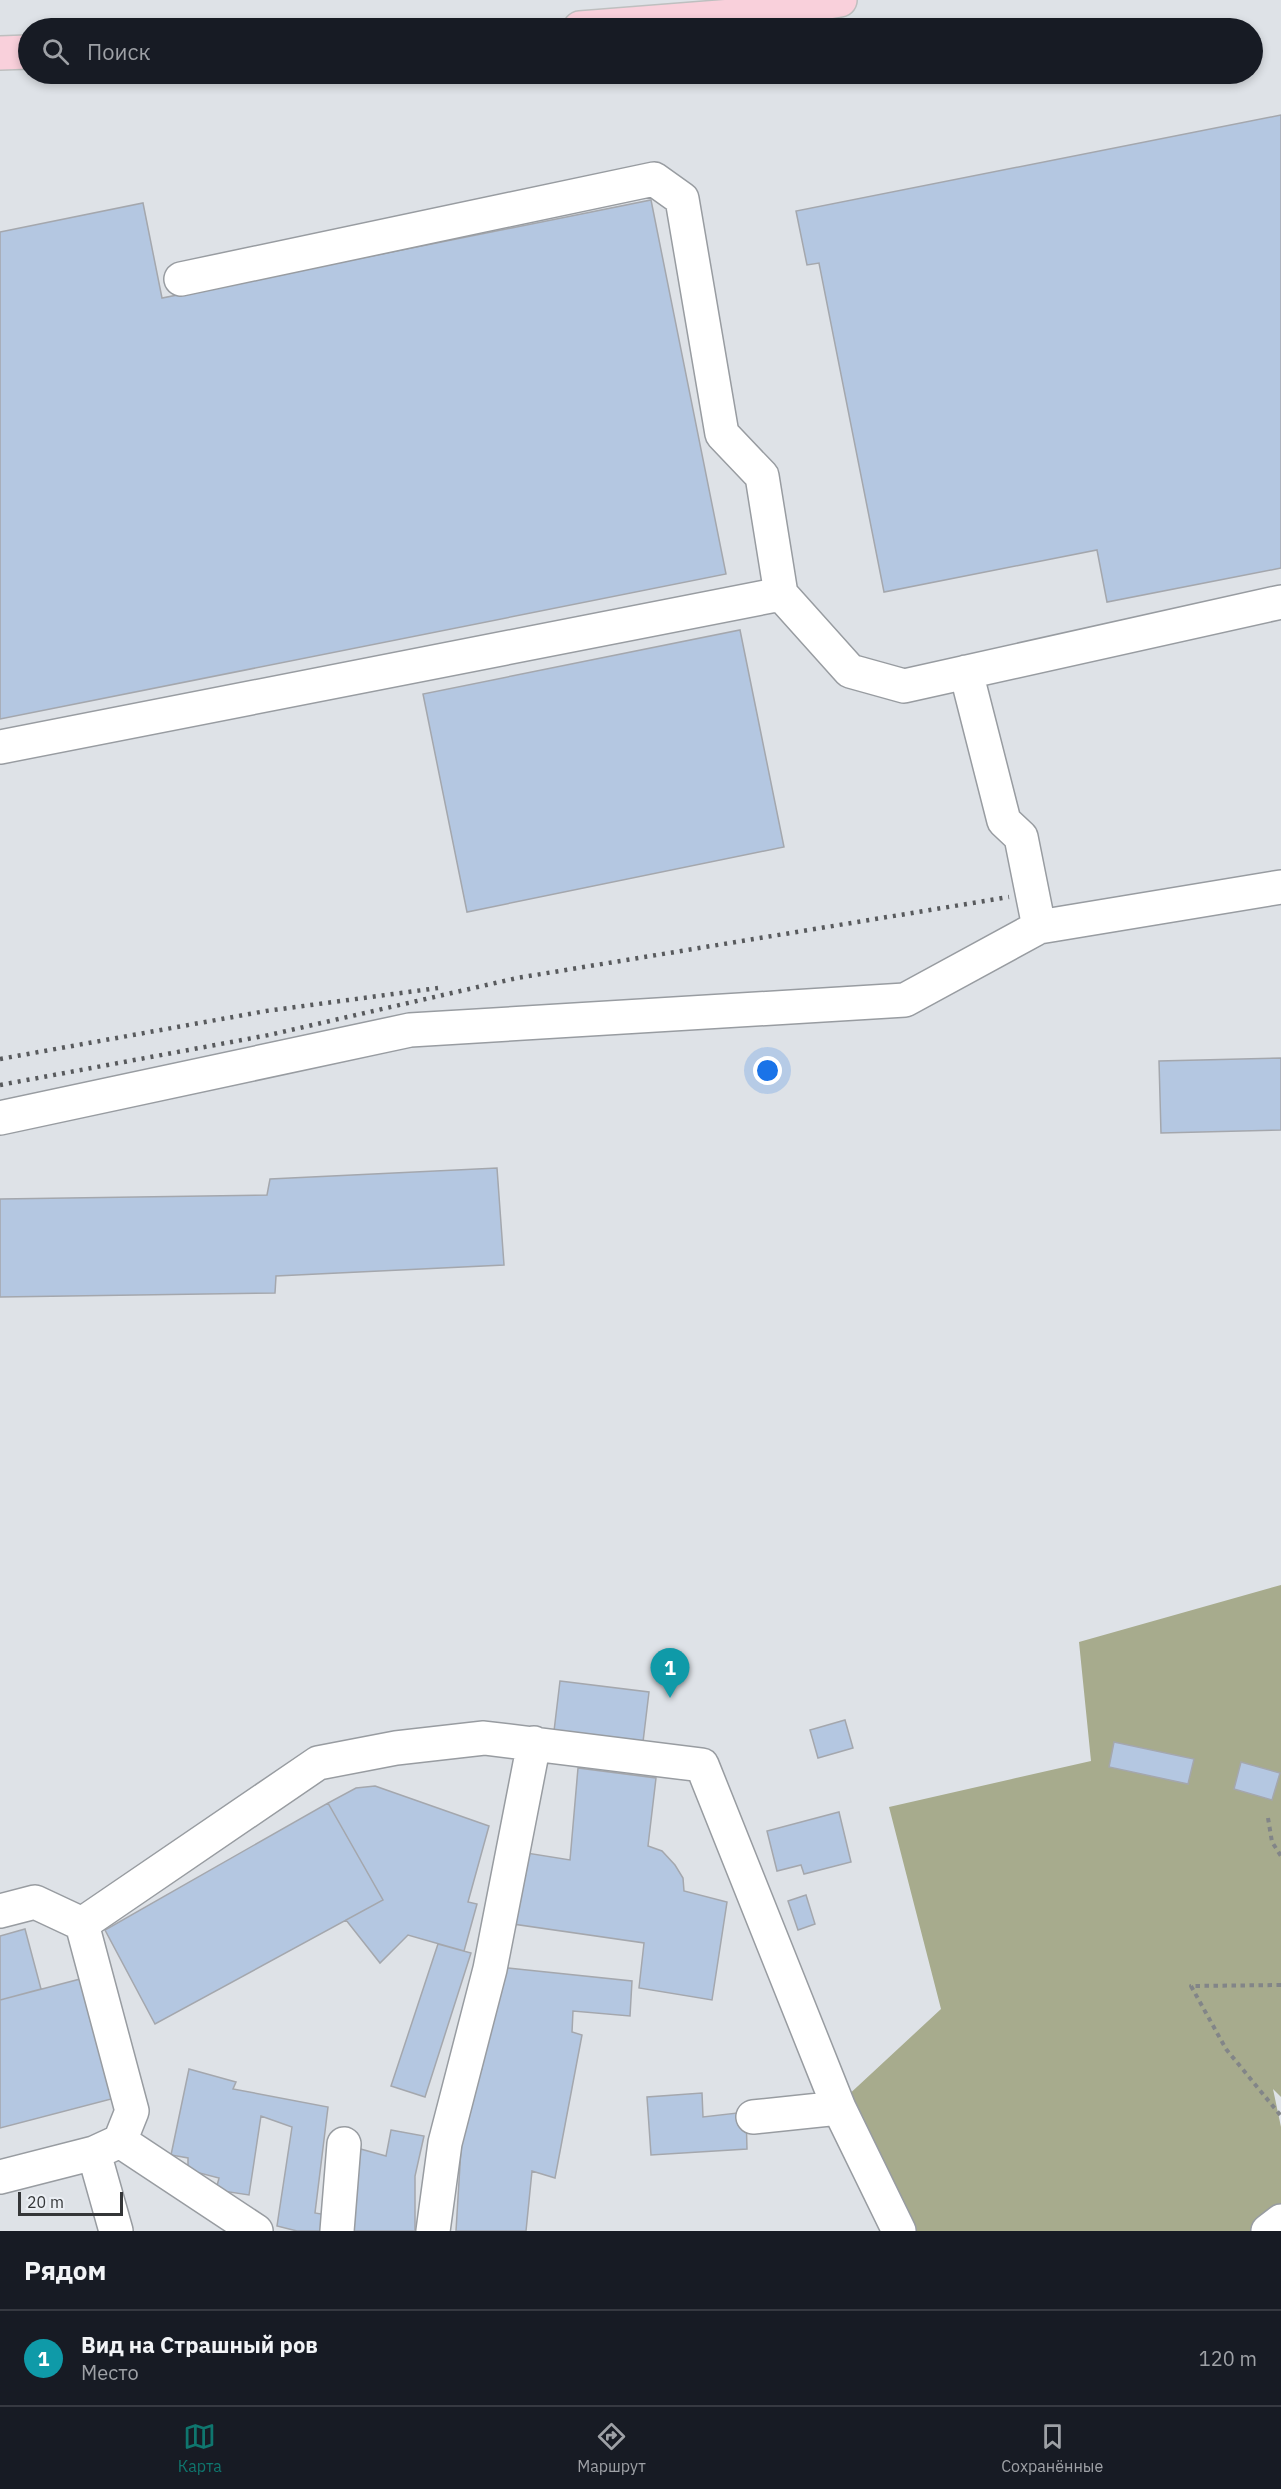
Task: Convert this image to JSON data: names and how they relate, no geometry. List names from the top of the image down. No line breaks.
{"scale_bar":"20 m","page":{"search":"Поиск","pins":"1","scale":"20 m","heading":"Рядом","list":[{"mark":"1","name":"Вид на Страшный ров","note":"Место","value":"120 m"}],"nav":["Карта","Маршрут","Сохранённые"]}}
